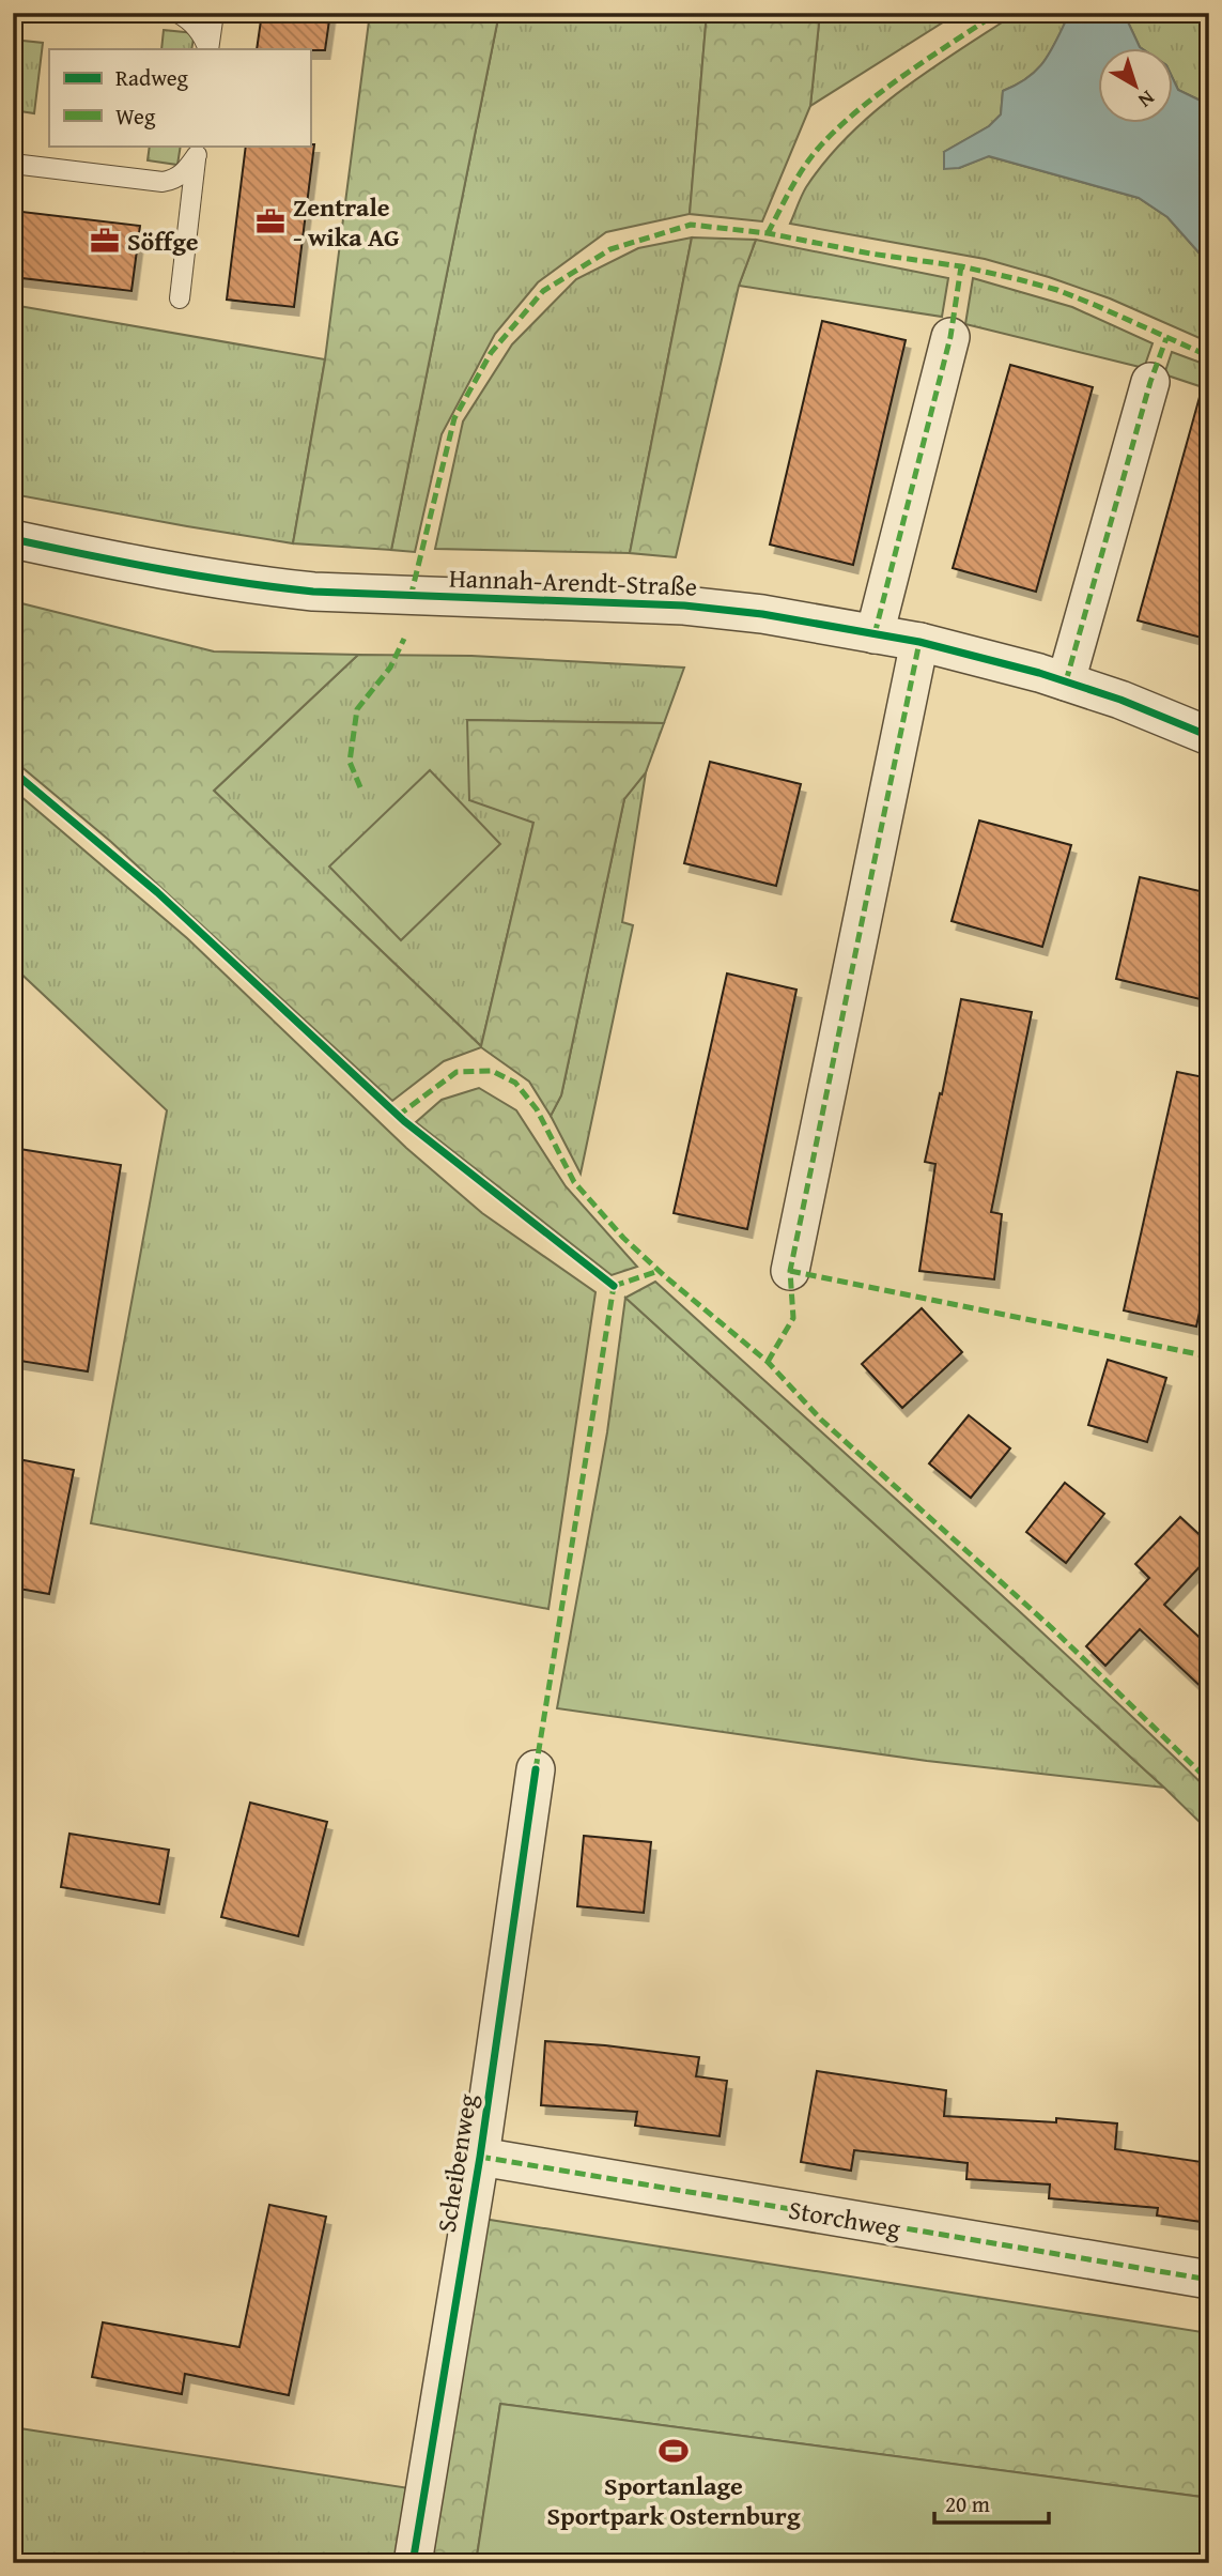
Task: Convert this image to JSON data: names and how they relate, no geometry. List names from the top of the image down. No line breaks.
{"streets":{"street":["Hannah-Arendt-Straße","Scheibenweg","Storchweg"]},"crossings":[["Scheibenweg","Storchweg"]],"places":{"office":["Zentrale - wika AG","Söffge"],"sports":["Sportanlage Sportpark Osternburg"]},"legend":["Radweg","Weg"],"scale_bar":"20 m","north":"bottom right"}
